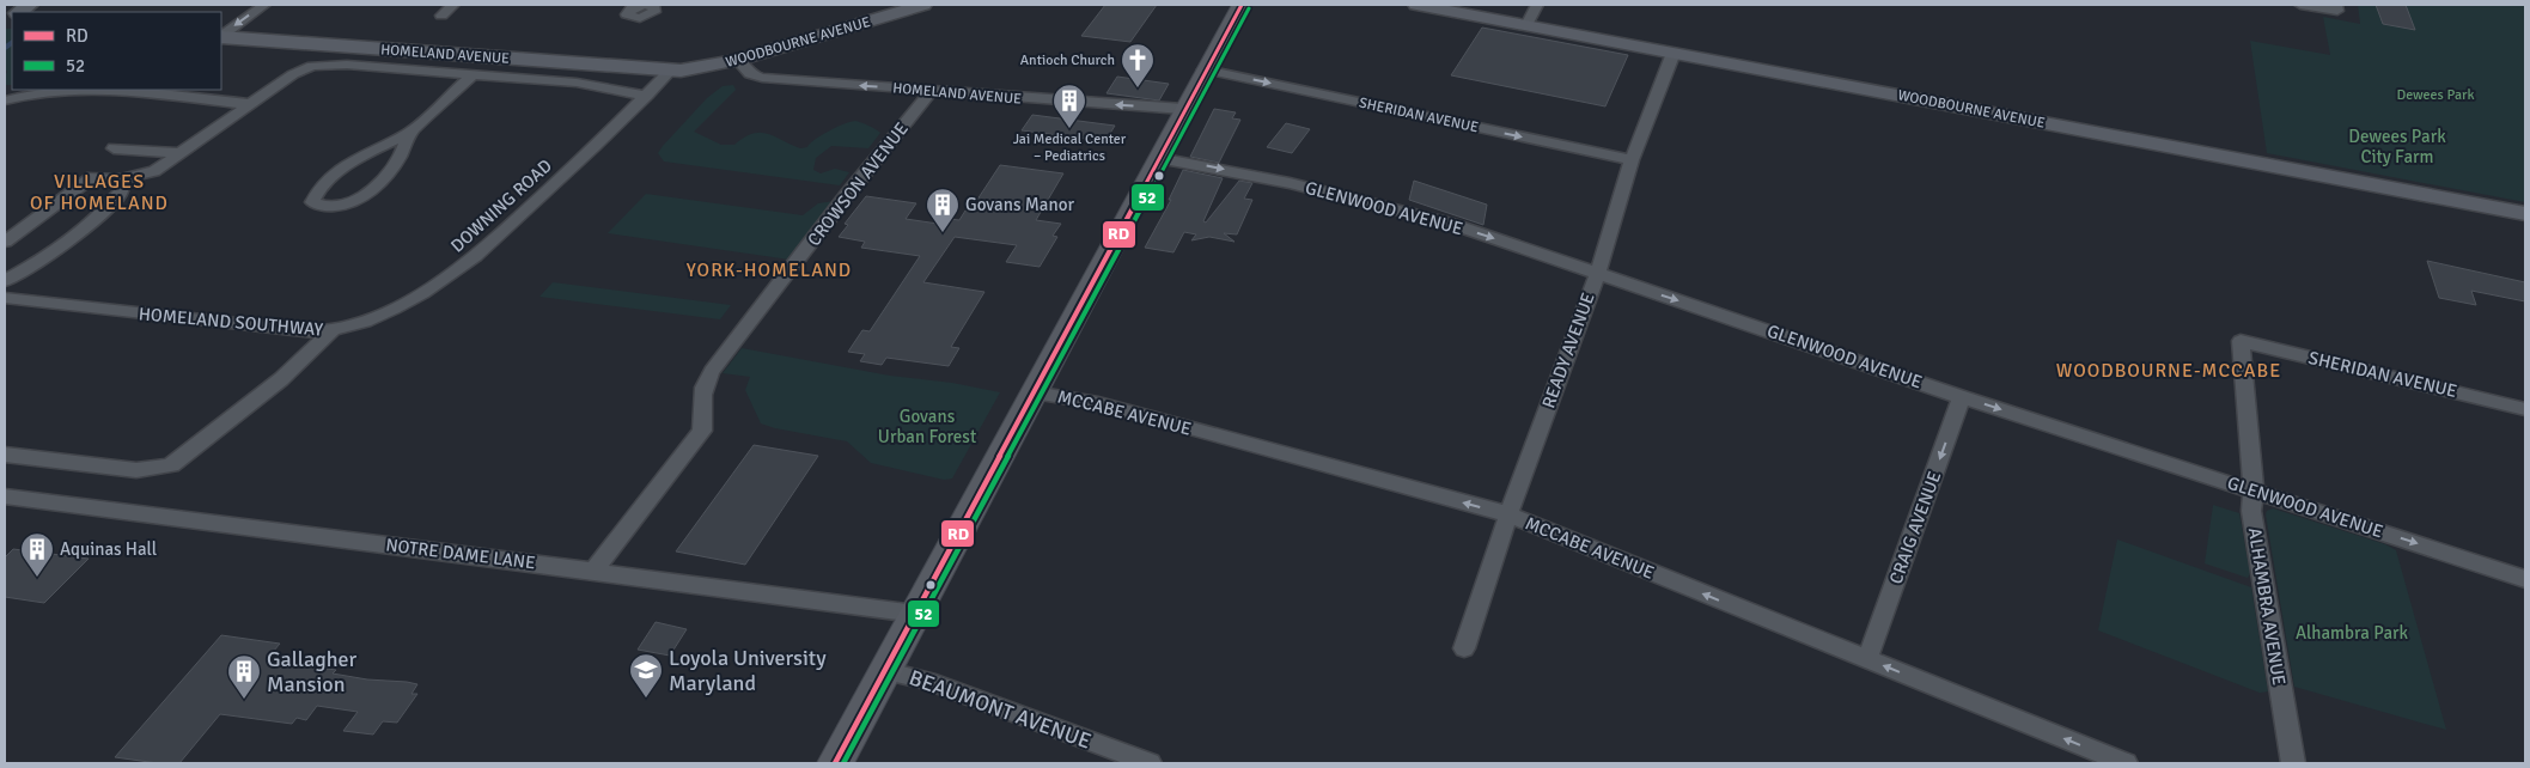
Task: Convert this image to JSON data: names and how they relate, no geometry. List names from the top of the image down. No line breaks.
{"streets":{"street":["WOODBOURNE AVENUE","HOMELAND AVENUE","SHERIDAN AVENUE","CROWSON AVENUE","DOWNING ROAD","GLENWOOD AVENUE","HOMELAND SOUTHWAY","READY AVENUE","MCCABE AVENUE","CRAIG AVENUE","NOTRE DAME LANE","ALHAMBRA AVENUE","BEAUMONT AVENUE"]},"crossings":[["WOODBOURNE AVENUE","HOMELAND AVENUE"],["WOODBOURNE AVENUE","DOWNING ROAD"],["WOODBOURNE AVENUE","READY AVENUE"],["HOMELAND AVENUE","CROWSON AVENUE"],["HOMELAND AVENUE","DOWNING ROAD"],["SHERIDAN AVENUE","READY AVENUE"],["SHERIDAN AVENUE","ALHAMBRA AVENUE"],["CROWSON AVENUE","NOTRE DAME LANE"],["DOWNING ROAD","HOMELAND SOUTHWAY"],["GLENWOOD AVENUE","READY AVENUE"],["GLENWOOD AVENUE","CRAIG AVENUE"],["GLENWOOD AVENUE","ALHAMBRA AVENUE"],["READY AVENUE","MCCABE AVENUE"],["MCCABE AVENUE","CRAIG AVENUE"]],"one_way":["HOMELAND AVENUE","SHERIDAN AVENUE","GLENWOOD AVENUE","MCCABE AVENUE","CRAIG AVENUE"],"districts":["VILLAGES OF HOMELAND","YORK-HOMELAND","WOODBOURNE-MCCABE"],"parks":["Dewees Park","Dewees Park City Farm","Govans Urban Forest","Alhambra Park"],"places":{"church":["Antioch Church"],"building":["Jai Medical Center – Pediatrics","Govans Manor","Aquinas Hall","Gallagher Mansion"],"school or university":["Loyola University Maryland"]},"lines":["transit line RD","transit line 52"],"legend":["RD","52"]}
